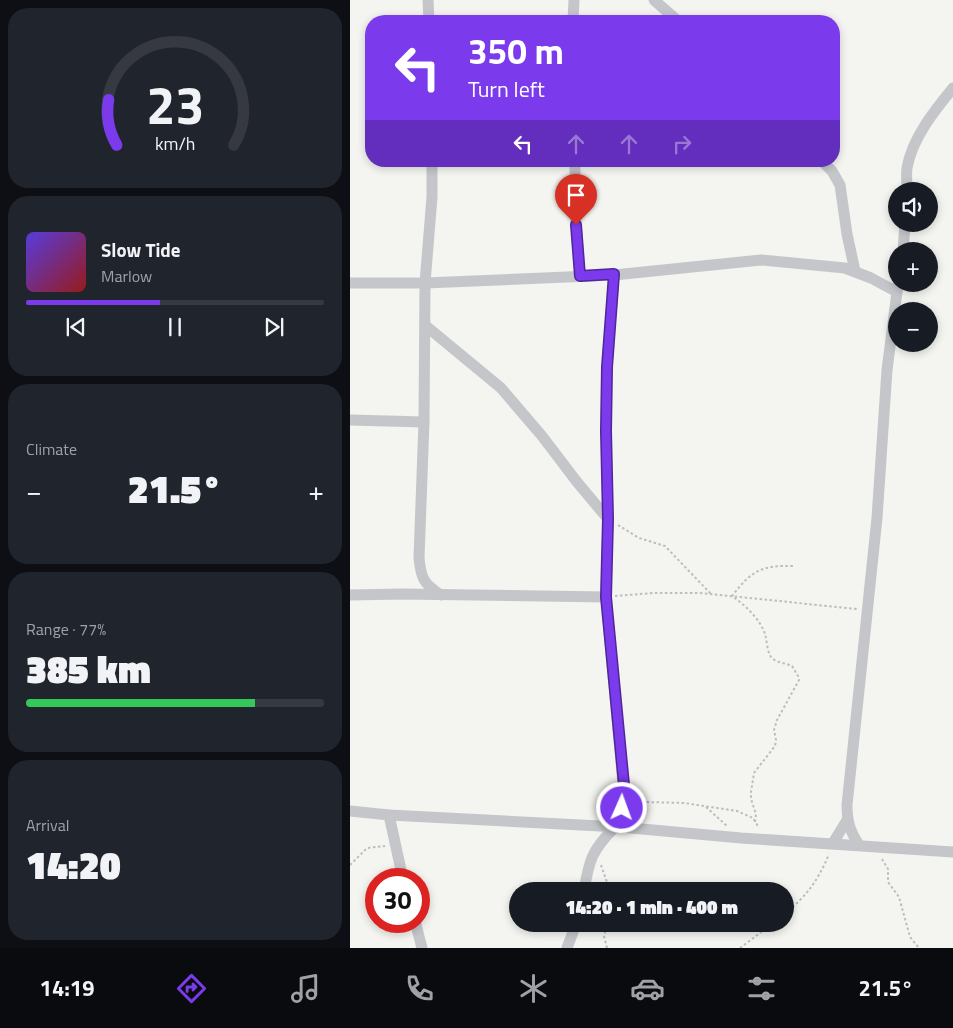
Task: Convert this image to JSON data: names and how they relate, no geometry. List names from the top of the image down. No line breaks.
{"page":{"turn":["350 m","Turn left"],"map_buttons":["+","−"],"song":["Slow Tide","Marlow"],"tile":["Climate",["Range · 77%","385 km"],["Arrival","14:20"]],"heat":["−","21.5°","+"],"limit":"30","trip":"14:20 · 1 min · 400 m","tabs":["14:19","21.5°"],"gauge":["23","km/h"]}}
